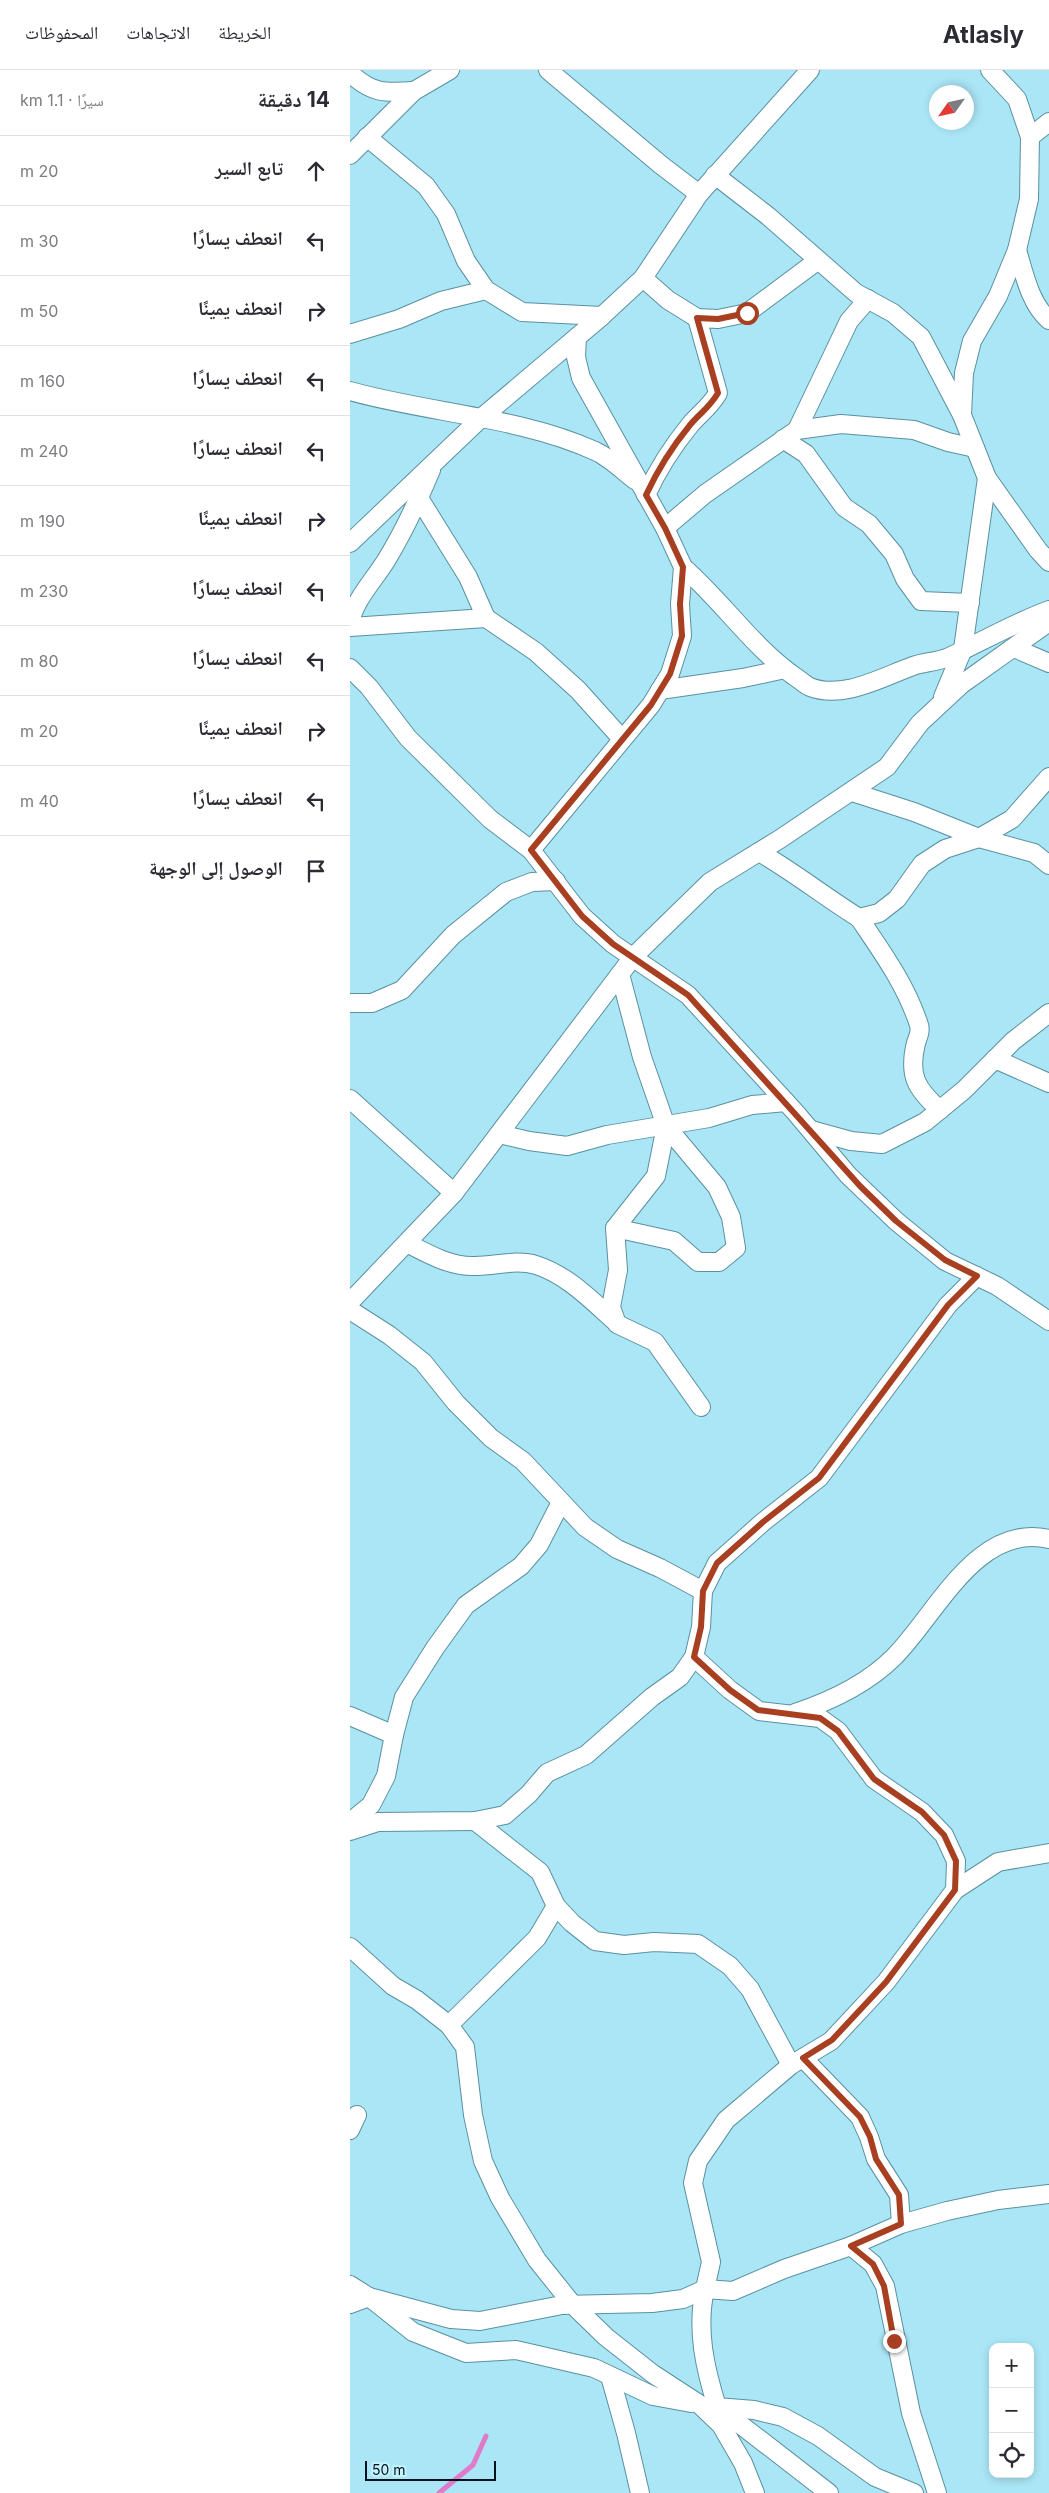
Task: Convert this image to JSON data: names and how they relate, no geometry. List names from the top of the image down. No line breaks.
{"scale_bar":"50 m","north":"bottom left","page":{"header":"Atlasly","nav":["الخريطة","الاتجاهات","المحفوظات"],"heading":["14 دقيقة","سيرًا · 1.1 km"],"list":[["تابع السير","20 m"],["انعطف يسارًا","30 m"],["انعطف يمينًا","50 m"],["انعطف يسارًا","160 m"],["انعطف يسارًا","240 m"],["انعطف يمينًا","190 m"],["انعطف يسارًا","230 m"],["انعطف يسارًا","80 m"],["انعطف يمينًا","20 m"],["انعطف يسارًا","40 m"],"الوصول إلى الوجهة"],"map_buttons":["+","−"],"scale":"50 m"}}
